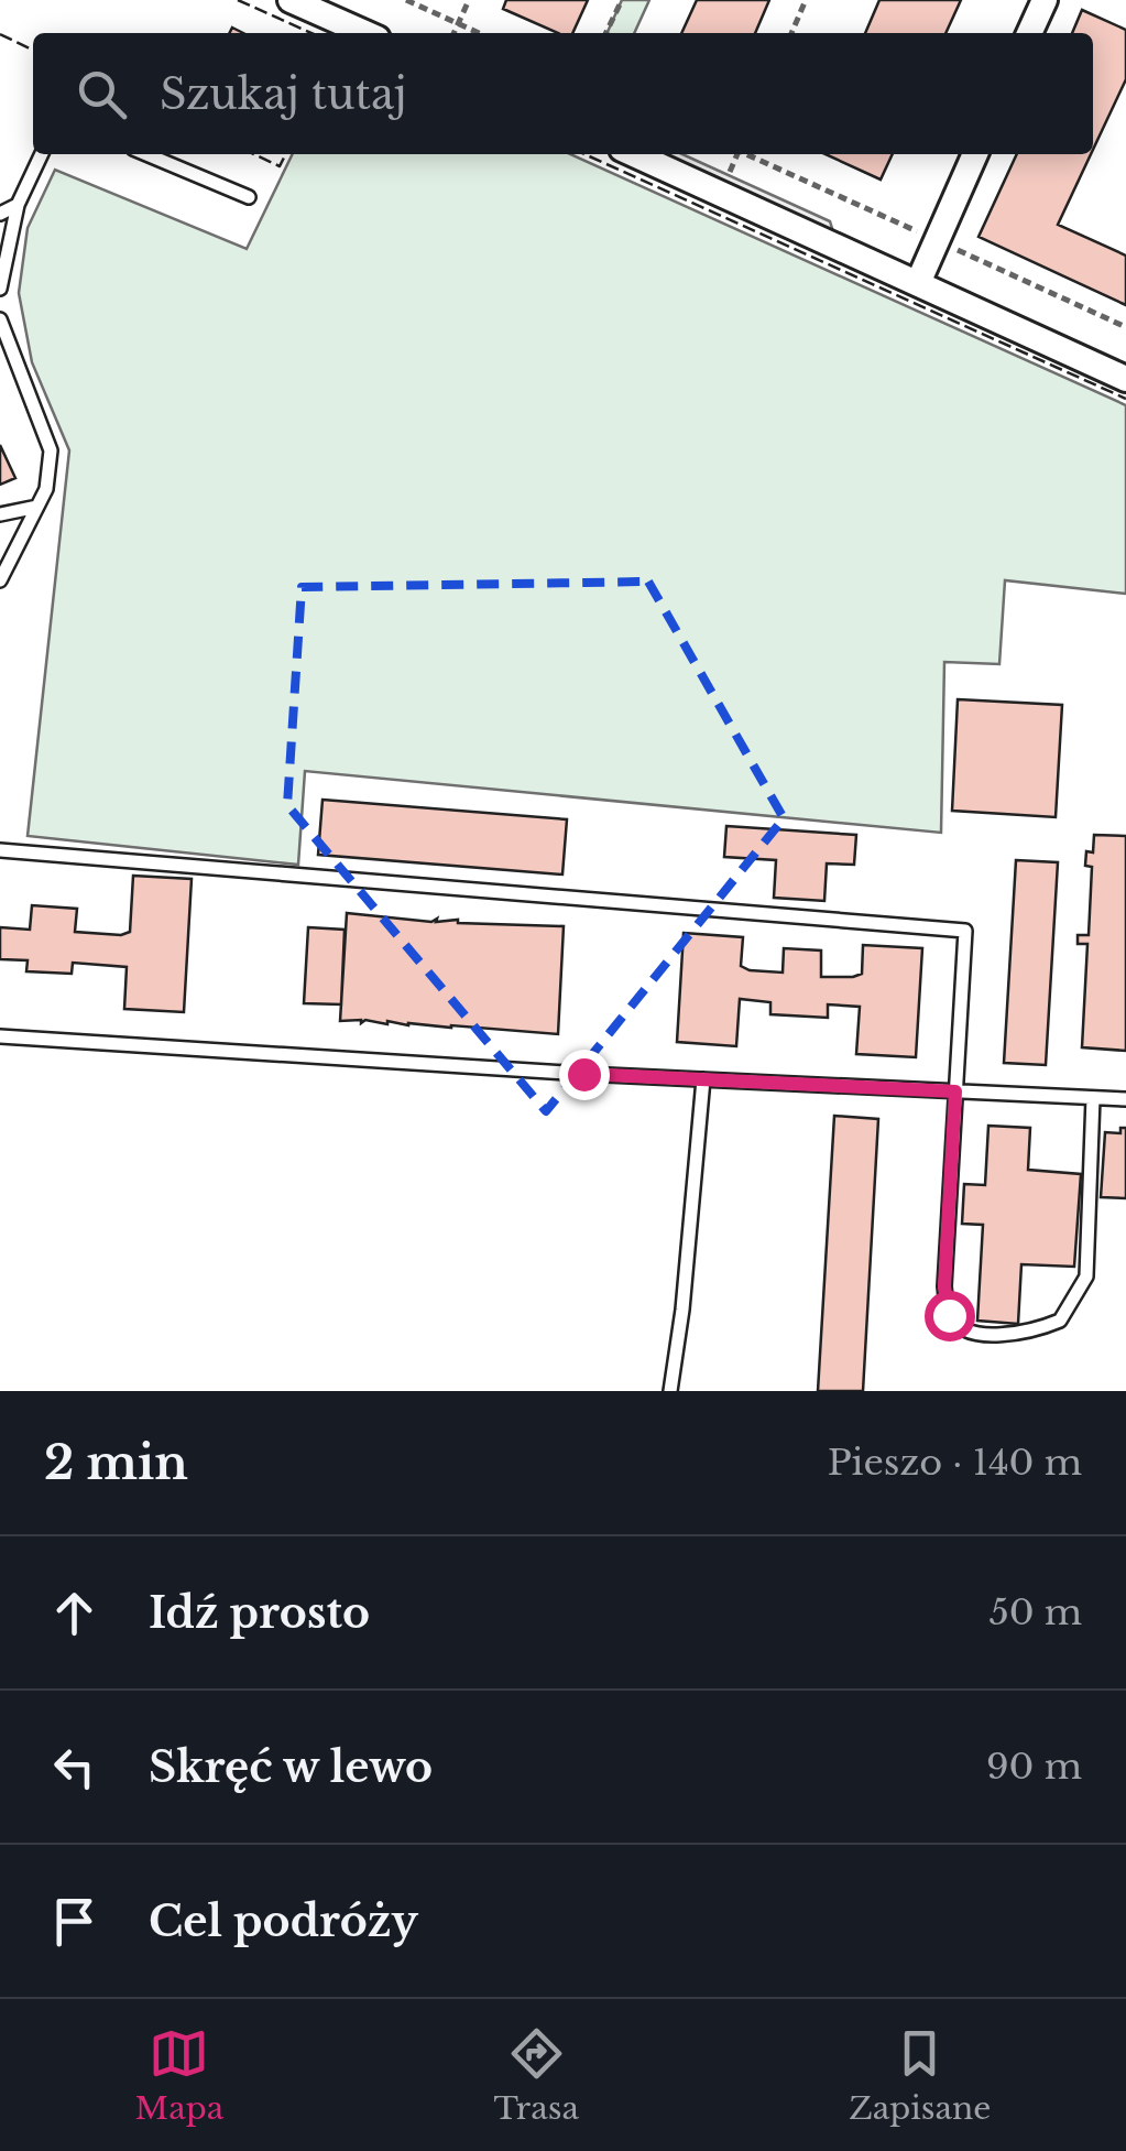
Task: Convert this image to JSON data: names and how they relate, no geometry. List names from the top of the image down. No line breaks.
{"page":{"search":"Szukaj tutaj","heading":["2 min","Pieszo · 140 m"],"list":[["Idź prosto","50 m"],["Skręć w lewo","90 m"],"Cel podróży"],"nav":["Mapa","Trasa","Zapisane"]}}
